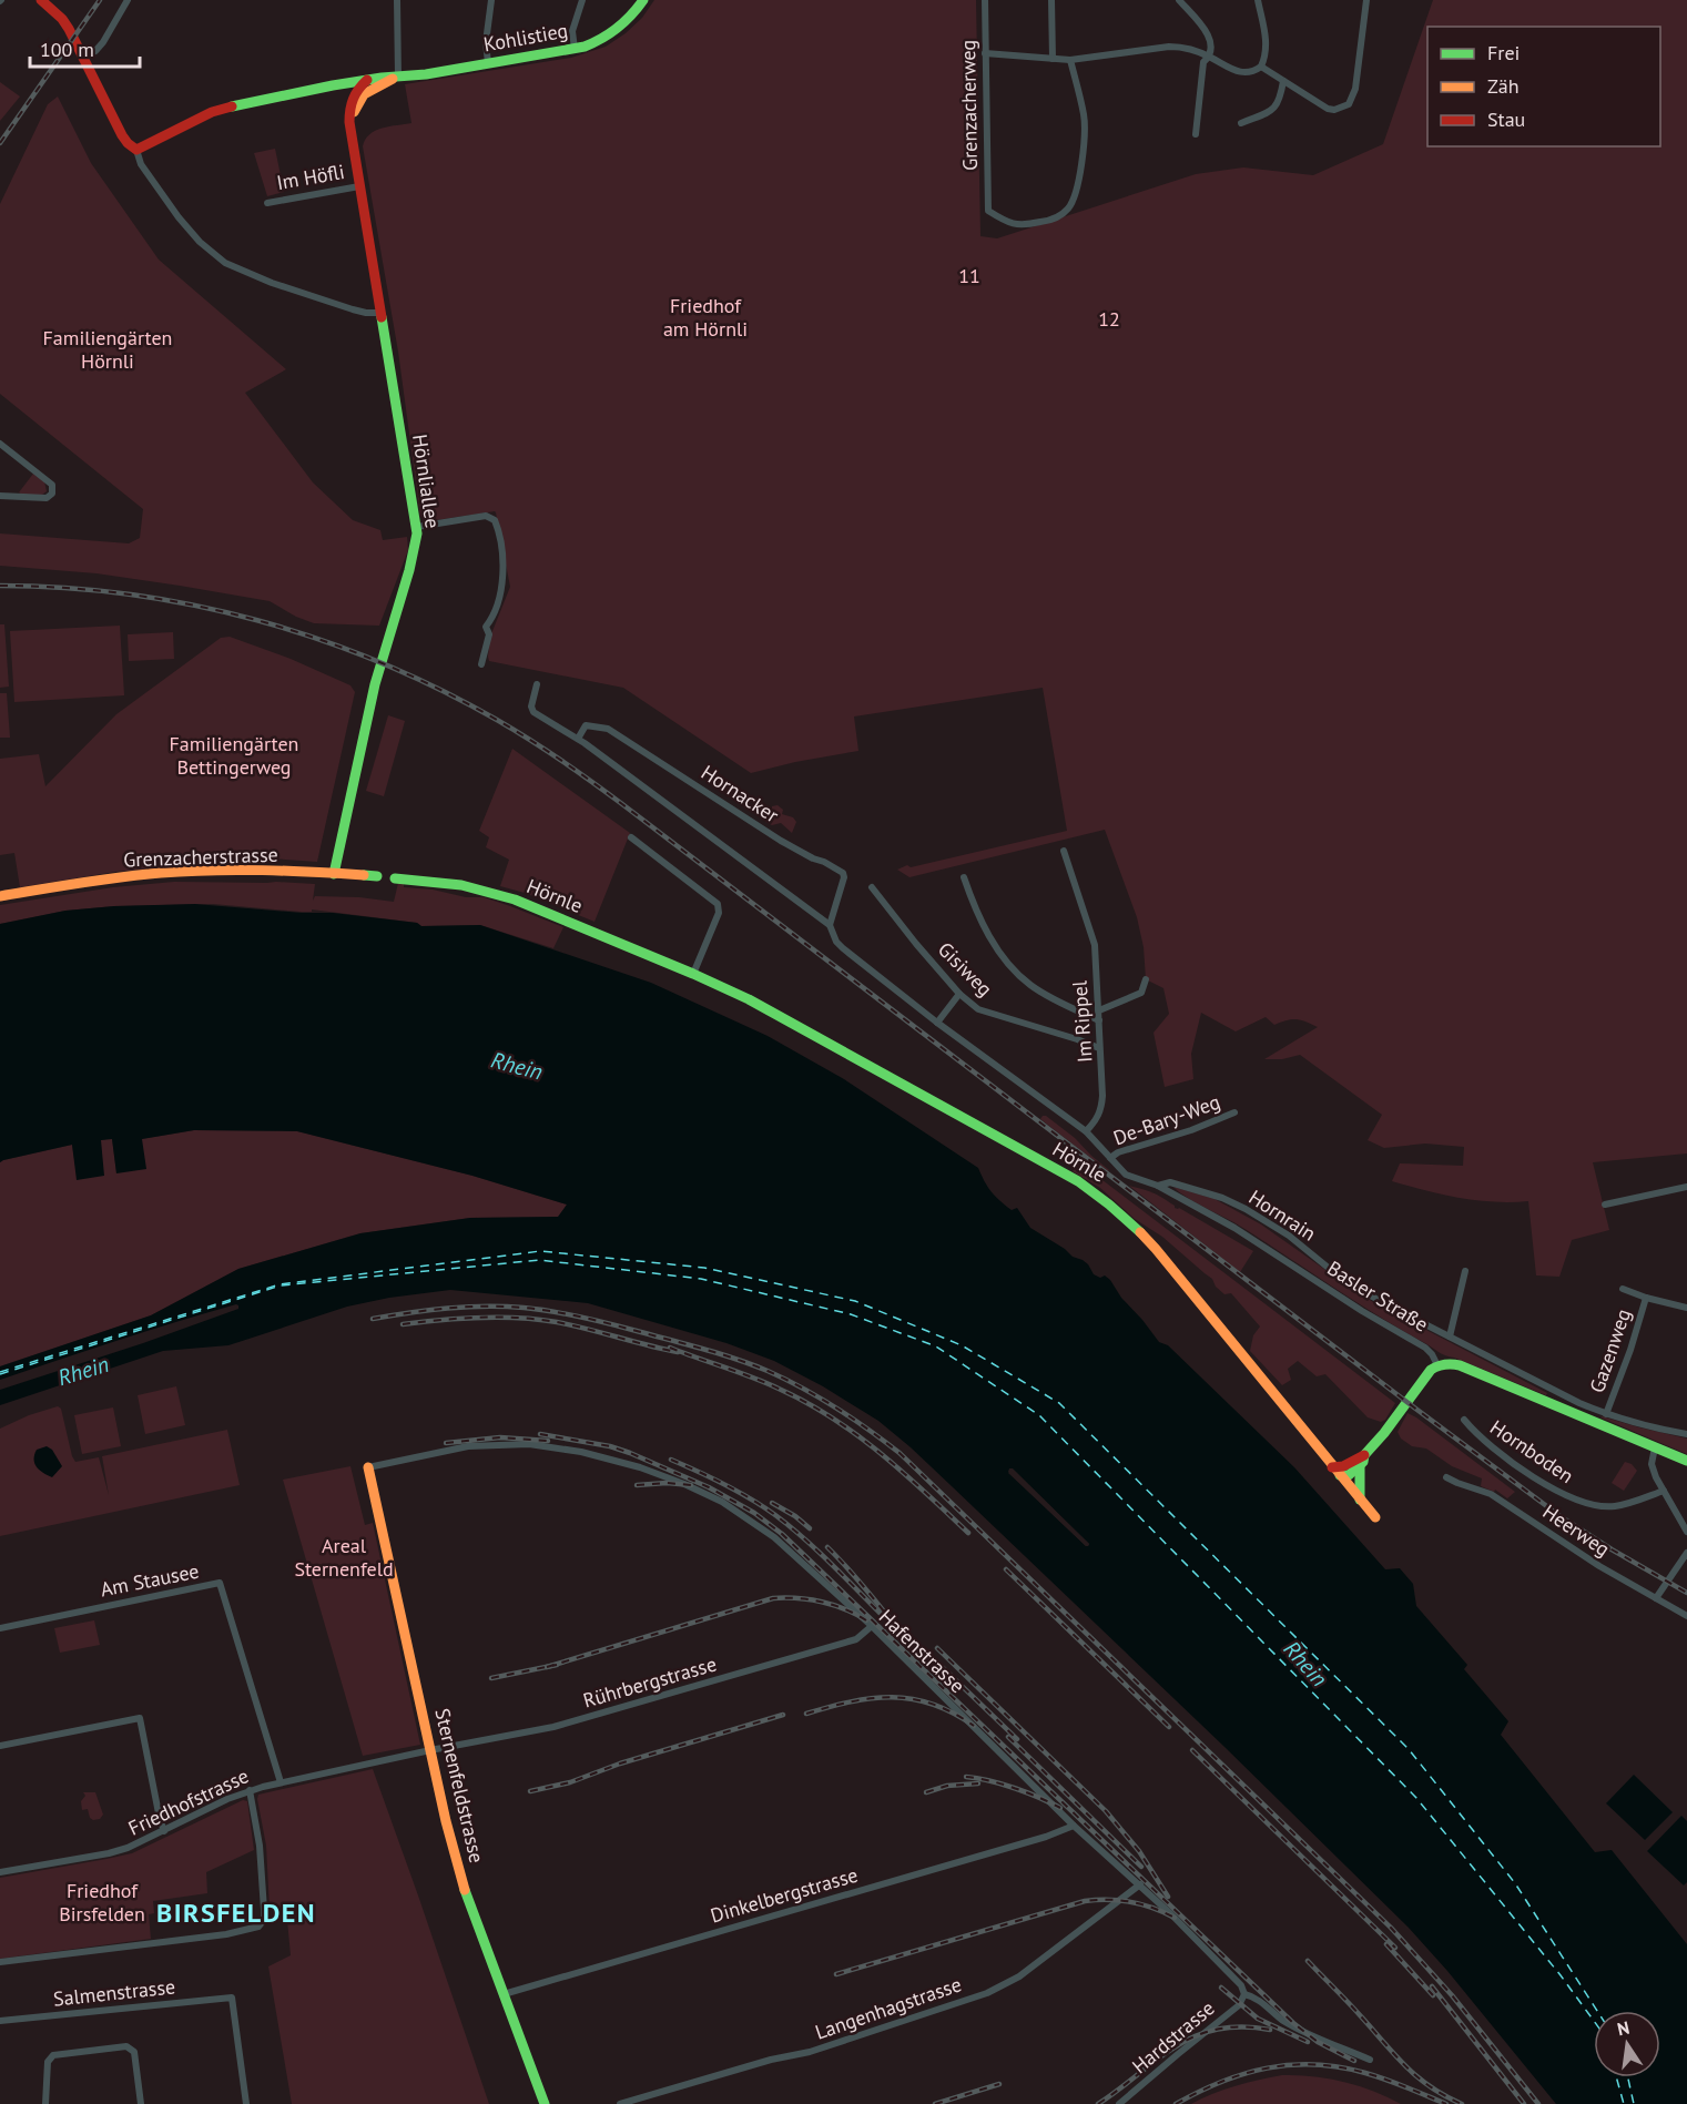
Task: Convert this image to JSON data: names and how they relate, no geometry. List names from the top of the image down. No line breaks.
{"streets":{"street":["Kohlistieg","Grenzacherweg","Im Höfli","Hörnliallee","Hornacker","Grenzacherstrasse","Hörnle","Gisiweg","Im Rippel","De-Bary-Weg","Hornrain","Basler Straße","Gazenweg","Hornboden","Heerweg","Am Stausee","Hafenstrasse","Rührbergstrasse","Sternenfeldstrasse","Friedhofstrasse","Dinkelbergstrasse","Salmenstrasse","Langenhagstrasse","Hardstrasse"]},"crossings":[["Im Höfli","Hörnliallee"],["Hörnliallee","Grenzacherstrasse"],["Gisiweg","Im Rippel"],["De-Bary-Weg","Basler Straße"],["Hornrain","Basler Straße"],["Hornrain","Gazenweg"],["Am Stausee","Friedhofstrasse"],["Hafenstrasse","Rührbergstrasse"],["Hafenstrasse","Sternenfeldstrasse"],["Hafenstrasse","Dinkelbergstrasse"],["Hafenstrasse","Langenhagstrasse"],["Hafenstrasse","Hardstrasse"],["Rührbergstrasse","Sternenfeldstrasse"],["Rührbergstrasse","Friedhofstrasse"],["Sternenfeldstrasse","Friedhofstrasse"],["Sternenfeldstrasse","Dinkelbergstrasse"]],"districts":["BIRSFELDEN"],"water":["Rhein"],"parks":["11","Friedhof am Hörnli","12","Familiengärten Hörnli","Familiengärten Bettingerweg","Areal Sternenfeld","Friedhof Birsfelden"],"legend":["Frei","Zäh","Stau"],"scale_bar":"100 m","north":"top"}
